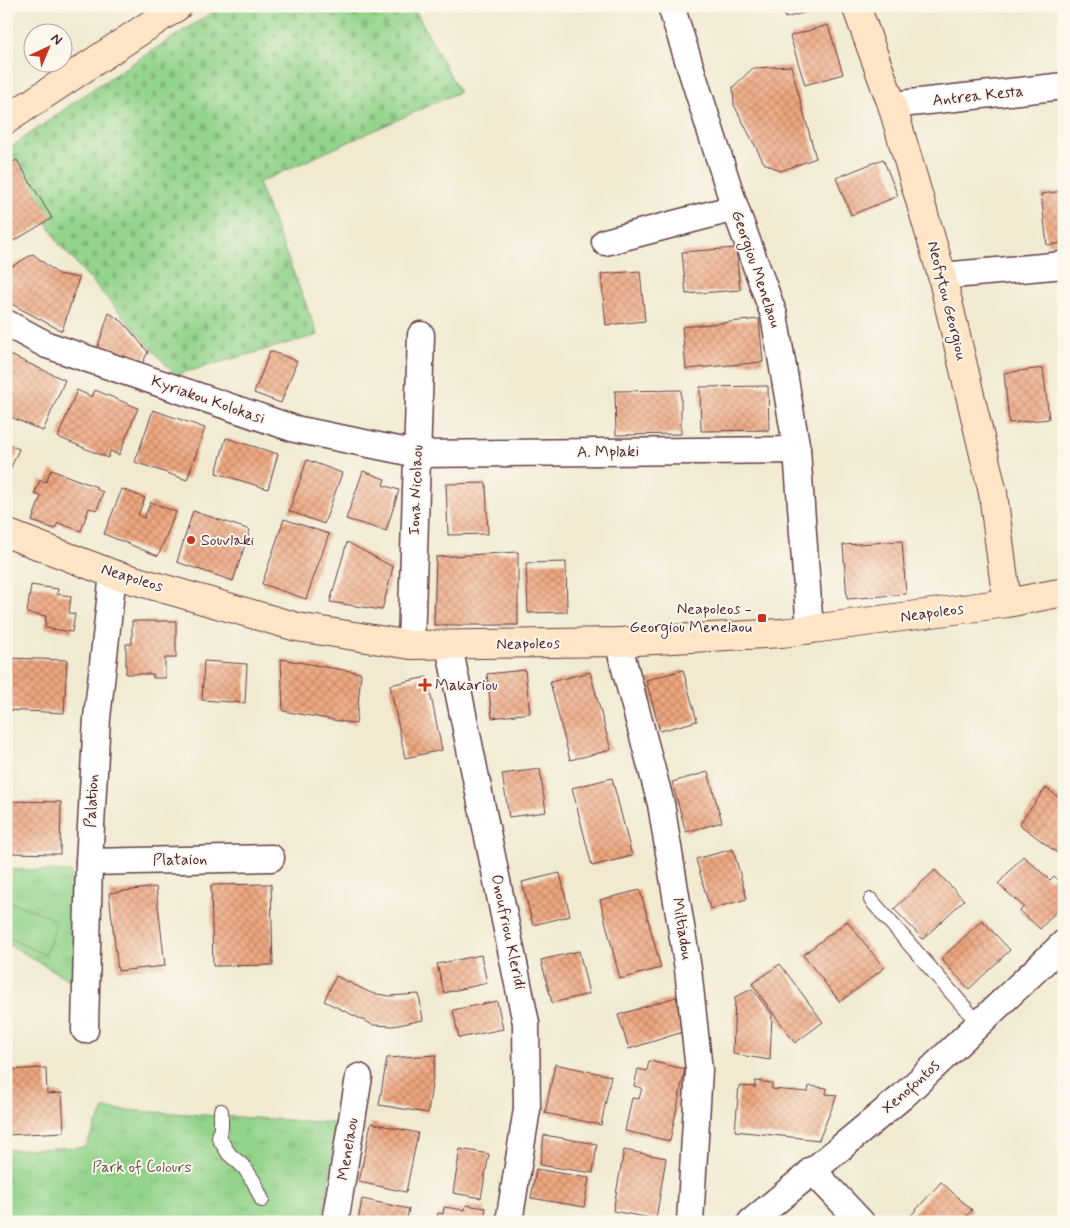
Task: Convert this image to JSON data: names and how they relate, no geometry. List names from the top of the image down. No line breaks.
{"streets":{"main road":["Neofytou Georgiou","Neapoleos"],"street":["Antrea Kesta","Georgiou Menelaou","Kyriakou Kolokasi","A. Mplaki","Iona Nicolaou","Palation","Plataion","Miltiadou","Onoufriou Kleridi","Xenofontos","Menelaou"]},"crossings":[["Antrea Kesta","Neofytou Georgiou"],["Georgiou Menelaou","A. Mplaki"],["Georgiou Menelaou","Neapoleos"],["Neofytou Georgiou","Neapoleos"],["Kyriakou Kolokasi","A. Mplaki"],["Kyriakou Kolokasi","Iona Nicolaou"],["A. Mplaki","Iona Nicolaou"],["Iona Nicolaou","Neapoleos"],["Neapoleos","Palation"],["Neapoleos","Miltiadou"],["Neapoleos","Onoufriou Kleridi"],["Palation","Plataion"]],"parks":["Park of Colours"],"places":{"other":["Souvlaki"],"transit":["Neapoleos - Georgiou Menelaou"],"health":["Makariou"]},"north":"top right"}
